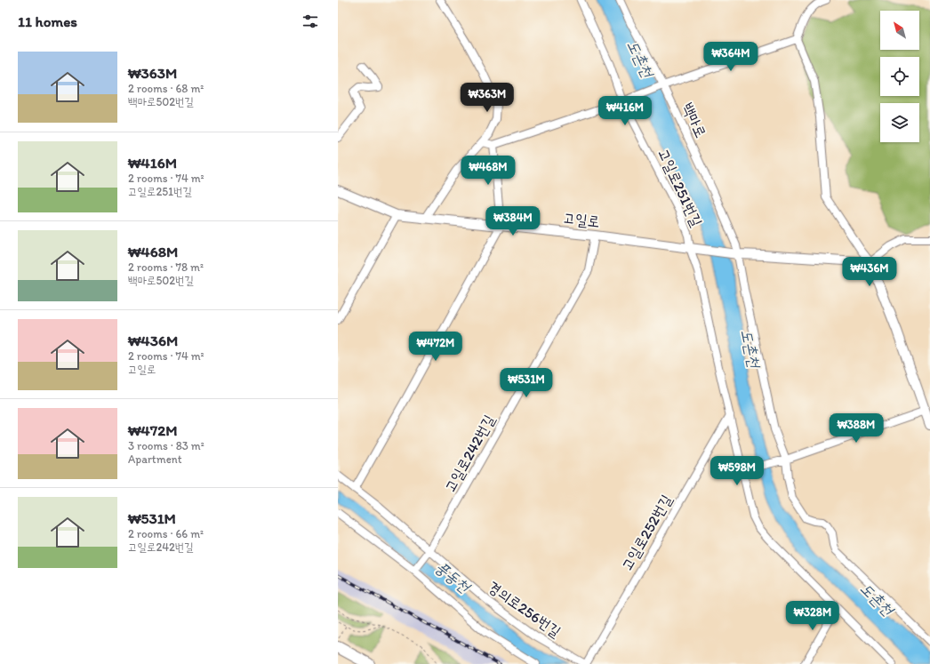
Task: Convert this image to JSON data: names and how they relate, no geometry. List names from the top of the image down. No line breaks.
{"streets":{"street":["백마로","고일로251번길","고일로","고일로242번길","고일로252번길","경의로256번길"]},"crossings":[["백마로","고일로"],["고일로251번길","고일로"],["고일로","고일로242번길"],["고일로242번길","경의로256번길"],["고일로252번길","경의로256번길"]],"water":["도촌천","풍동천"],"north":"top left","page":{"heading":"11 homes","price":["₩364M","₩363M","₩416M","₩468M","₩384M","₩436M","₩472M","₩531M","₩388M","₩598M","₩328M"],"list":[{"name":"₩363M","note":"2 rooms · 68 m² · 백마로502번길"},{"name":"₩416M","note":"2 rooms · 74 m² · 고일로251번길"},{"name":"₩468M","note":"2 rooms · 78 m² · 백마로502번길"},{"name":"₩436M","note":"2 rooms · 74 m² · 고일로"},{"name":"₩472M","note":"3 rooms · 83 m² · Apartment"},{"name":"₩531M","note":"2 rooms · 66 m² · 고일로242번길"}]}}
